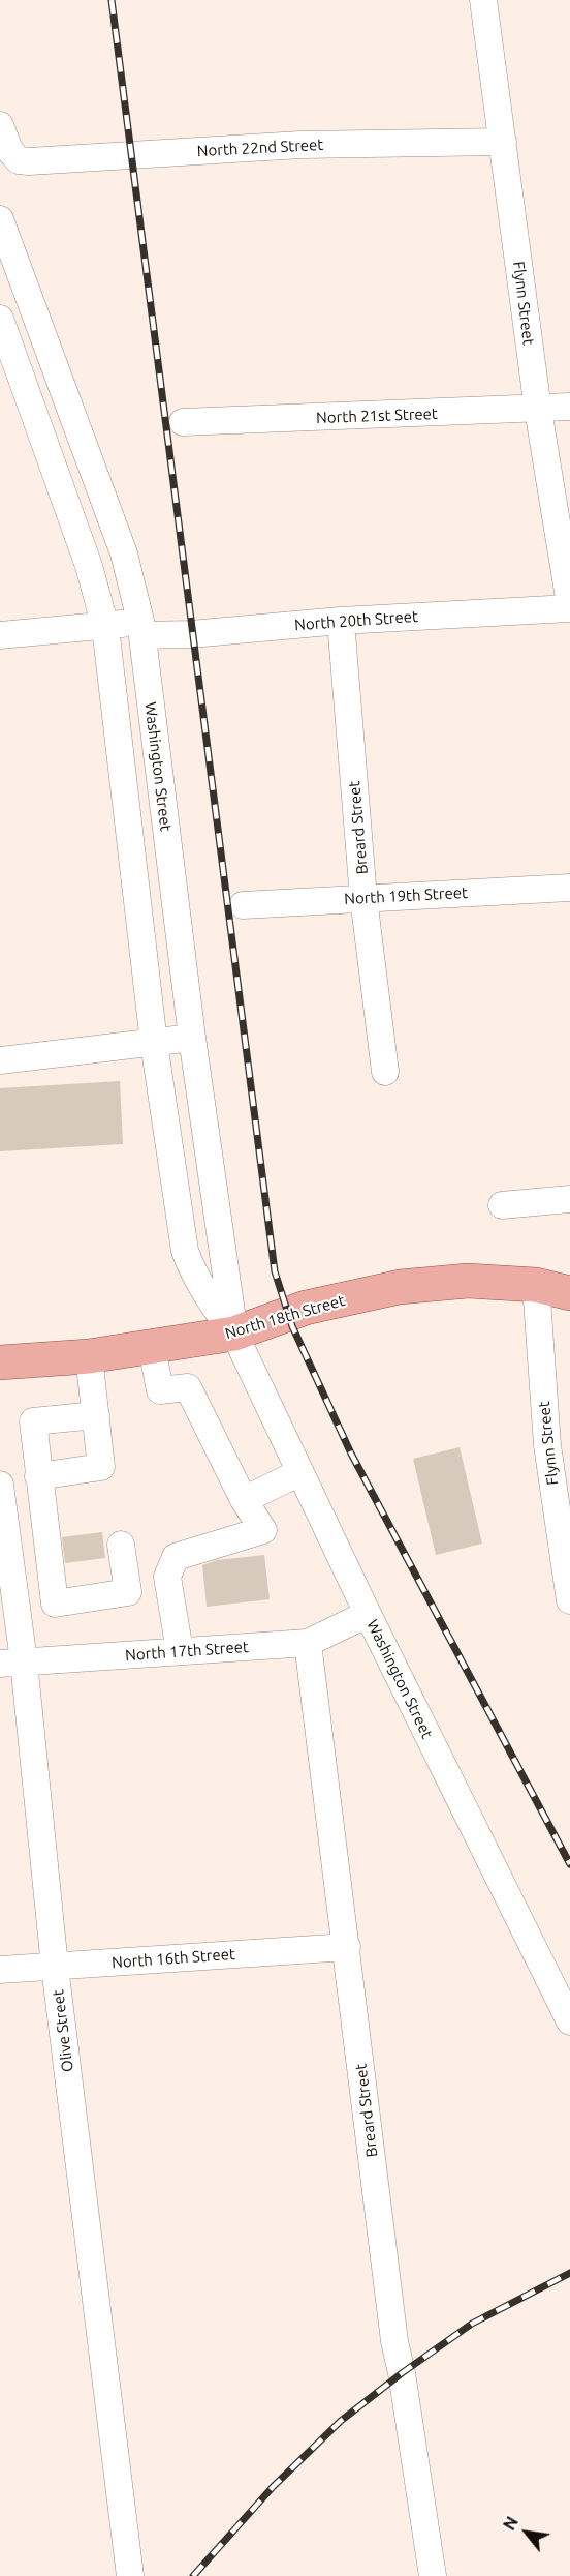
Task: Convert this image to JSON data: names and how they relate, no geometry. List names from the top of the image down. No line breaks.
{"streets":{"main road":["North 18th Street"],"street":["North 22nd Street","Flynn Street","North 21st Street","North 20th Street","Washington Street","Breard Street","North 19th Street","North 17th Street","North 16th Street","Olive Street"]},"crossings":[["North 22nd Street","Flynn Street"],["Flynn Street","North 21st Street"],["Flynn Street","North 20th Street"],["Flynn Street","North 18th Street"],["North 20th Street","Washington Street"],["North 20th Street","Breard Street"],["Washington Street","North 18th Street"],["Washington Street","North 17th Street"],["Breard Street","North 19th Street"],["Breard Street","North 17th Street"],["Breard Street","North 16th Street"],["North 17th Street","Olive Street"],["North 16th Street","Olive Street"]],"north":"top left"}
